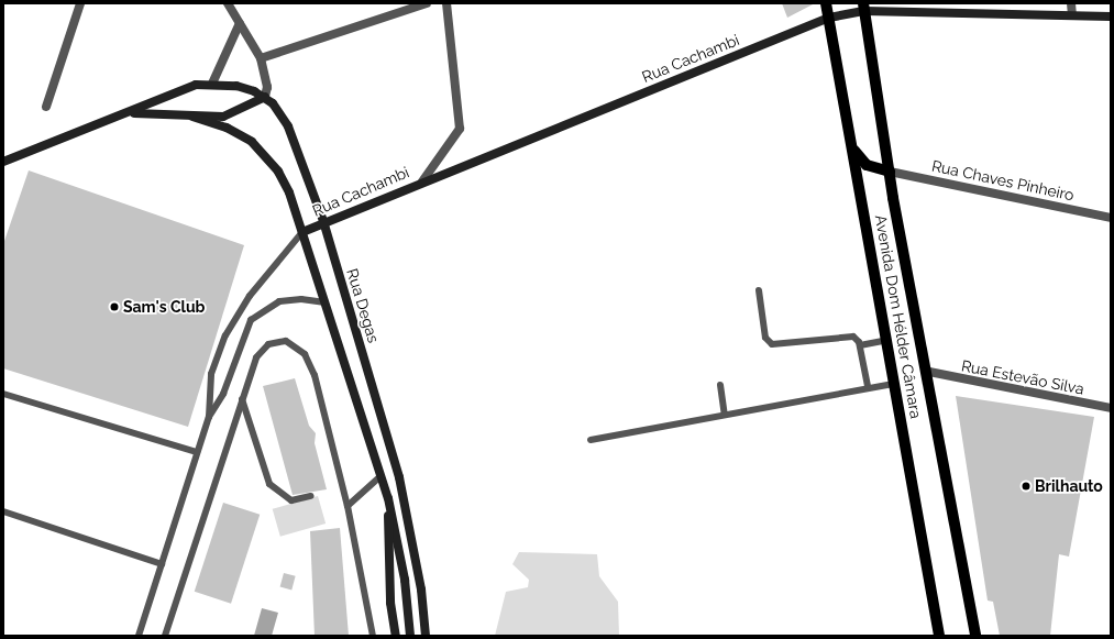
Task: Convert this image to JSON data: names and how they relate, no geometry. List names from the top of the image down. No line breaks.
{"streets":{"main road":["Rua Cachambi","Rua Degas","Avenida Dom Hélder Câmara"],"street":["Rua Chaves Pinheiro","Rua Estevão Silva"]},"crossings":[["Rua Cachambi","Rua Degas"],["Rua Cachambi","Avenida Dom Hélder Câmara"],["Rua Chaves Pinheiro","Avenida Dom Hélder Câmara"],["Avenida Dom Hélder Câmara","Rua Estevão Silva"]],"places":["Sam's Club","Brilhauto"]}
